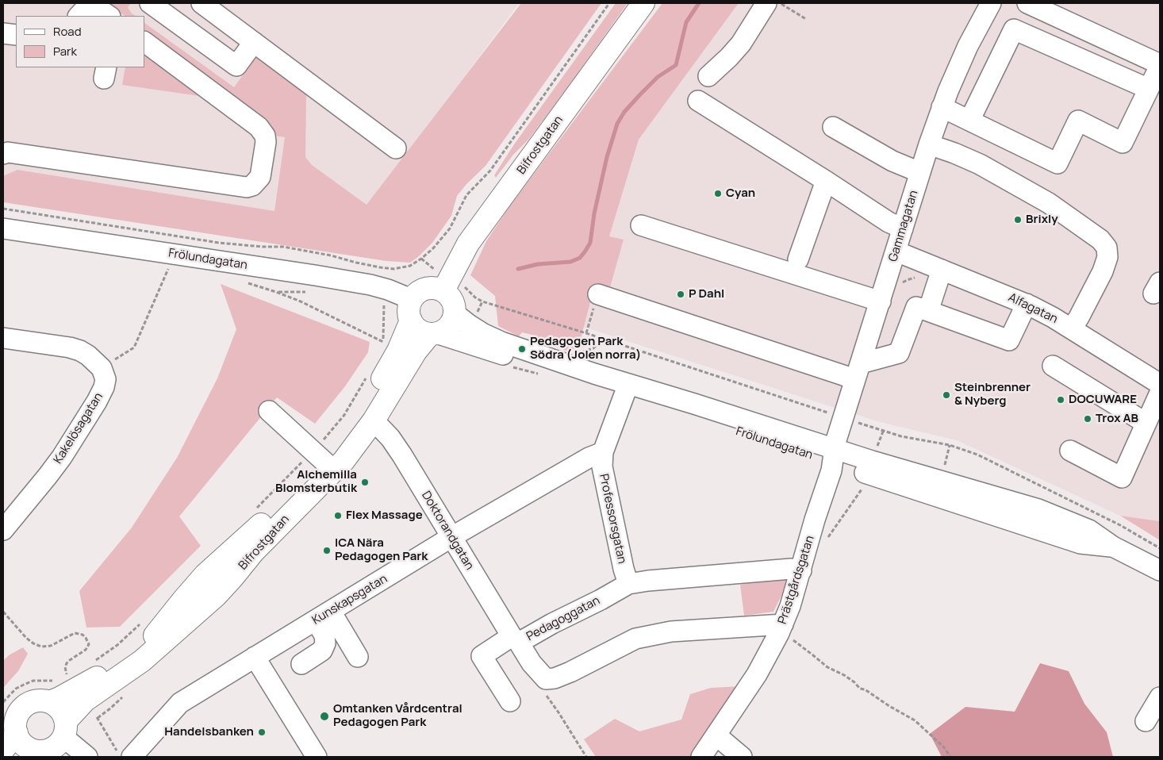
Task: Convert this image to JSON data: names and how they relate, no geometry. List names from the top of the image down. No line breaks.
{"streets":{"main road":["Bifrostgatan"],"street":["Gammagatan","Frölundagatan","Alfagatan","Kakelösagatan","Professorsgatan","Doktorandgatan","Prästgårdsgatan","Kunskapsgatan","Pedagoggatan"]},"crossings":[["Bifrostgatan","Frölundagatan"],["Bifrostgatan","Doktorandgatan"],["Gammagatan","Frölundagatan"],["Gammagatan","Alfagatan"],["Gammagatan","Prästgårdsgatan"],["Frölundagatan","Prästgårdsgatan"],["Professorsgatan","Kunskapsgatan"],["Professorsgatan","Pedagoggatan"],["Doktorandgatan","Kunskapsgatan"],["Doktorandgatan","Pedagoggatan"],["Prästgårdsgatan","Pedagoggatan"]],"places":["Cyan","Brixly","P Dahl","Pedagogen Park Södra (Jolen norra)","Steinbrenner & Nyberg","DOCUWARE","Trox AB","Alchemilla Blomsterbutik","Flex Massage","ICA Nära Pedagogen Park","Omtanken Vårdcentral Pedagogen Park","Handelsbanken"],"legend":["Road","Park"]}
